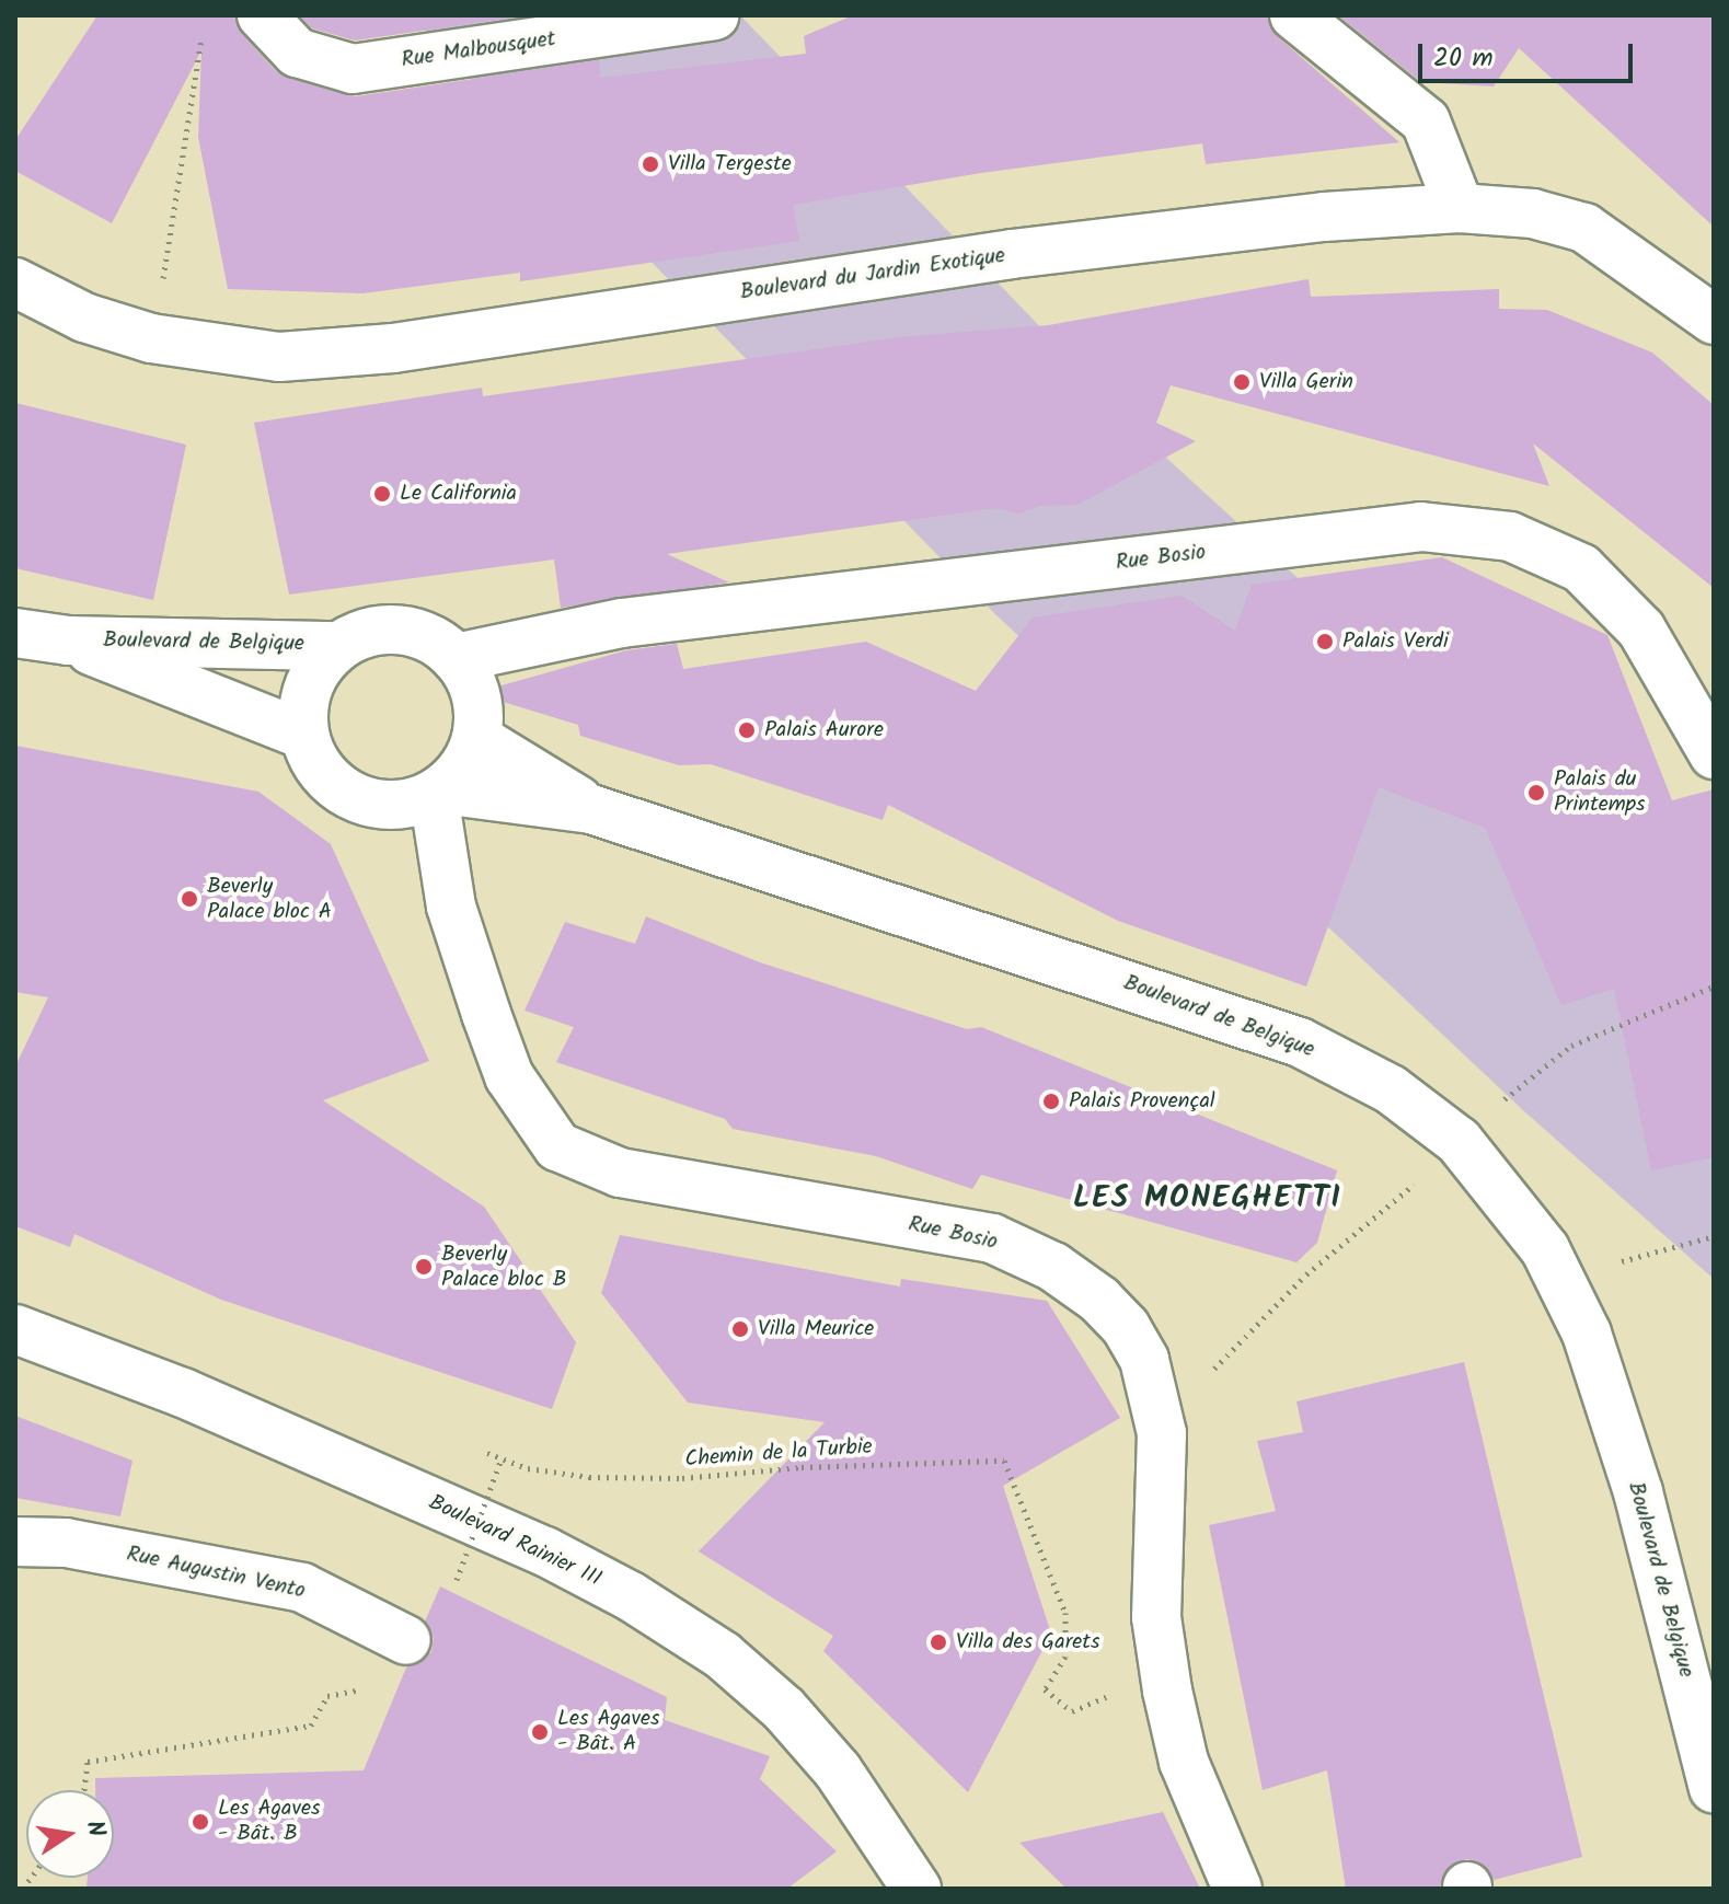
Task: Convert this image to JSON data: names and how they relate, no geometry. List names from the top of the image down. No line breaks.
{"streets":{"street":["Rue Malbousquet","Boulevard du Jardin Exotique","Rue Bosio","Boulevard de Belgique","Boulevard Rainier III","Rue Augustin Vento"],"path":["Chemin de la Turbie"]},"crossings":[["Rue Bosio","Boulevard de Belgique"]],"districts":["LES MONEGHETTI"],"places":["Villa Tergeste","Villa Gerin","Le California","Palais Verdi","Palais Aurore","Palais du Printemps","Beverly Palace bloc A","Palais Provençal","Beverly Palace bloc B","Villa Meurice","Villa des Garets","Les Agaves - Bât. A","Les Agaves - Bât. B"],"scale_bar":"20 m","north":"right"}
